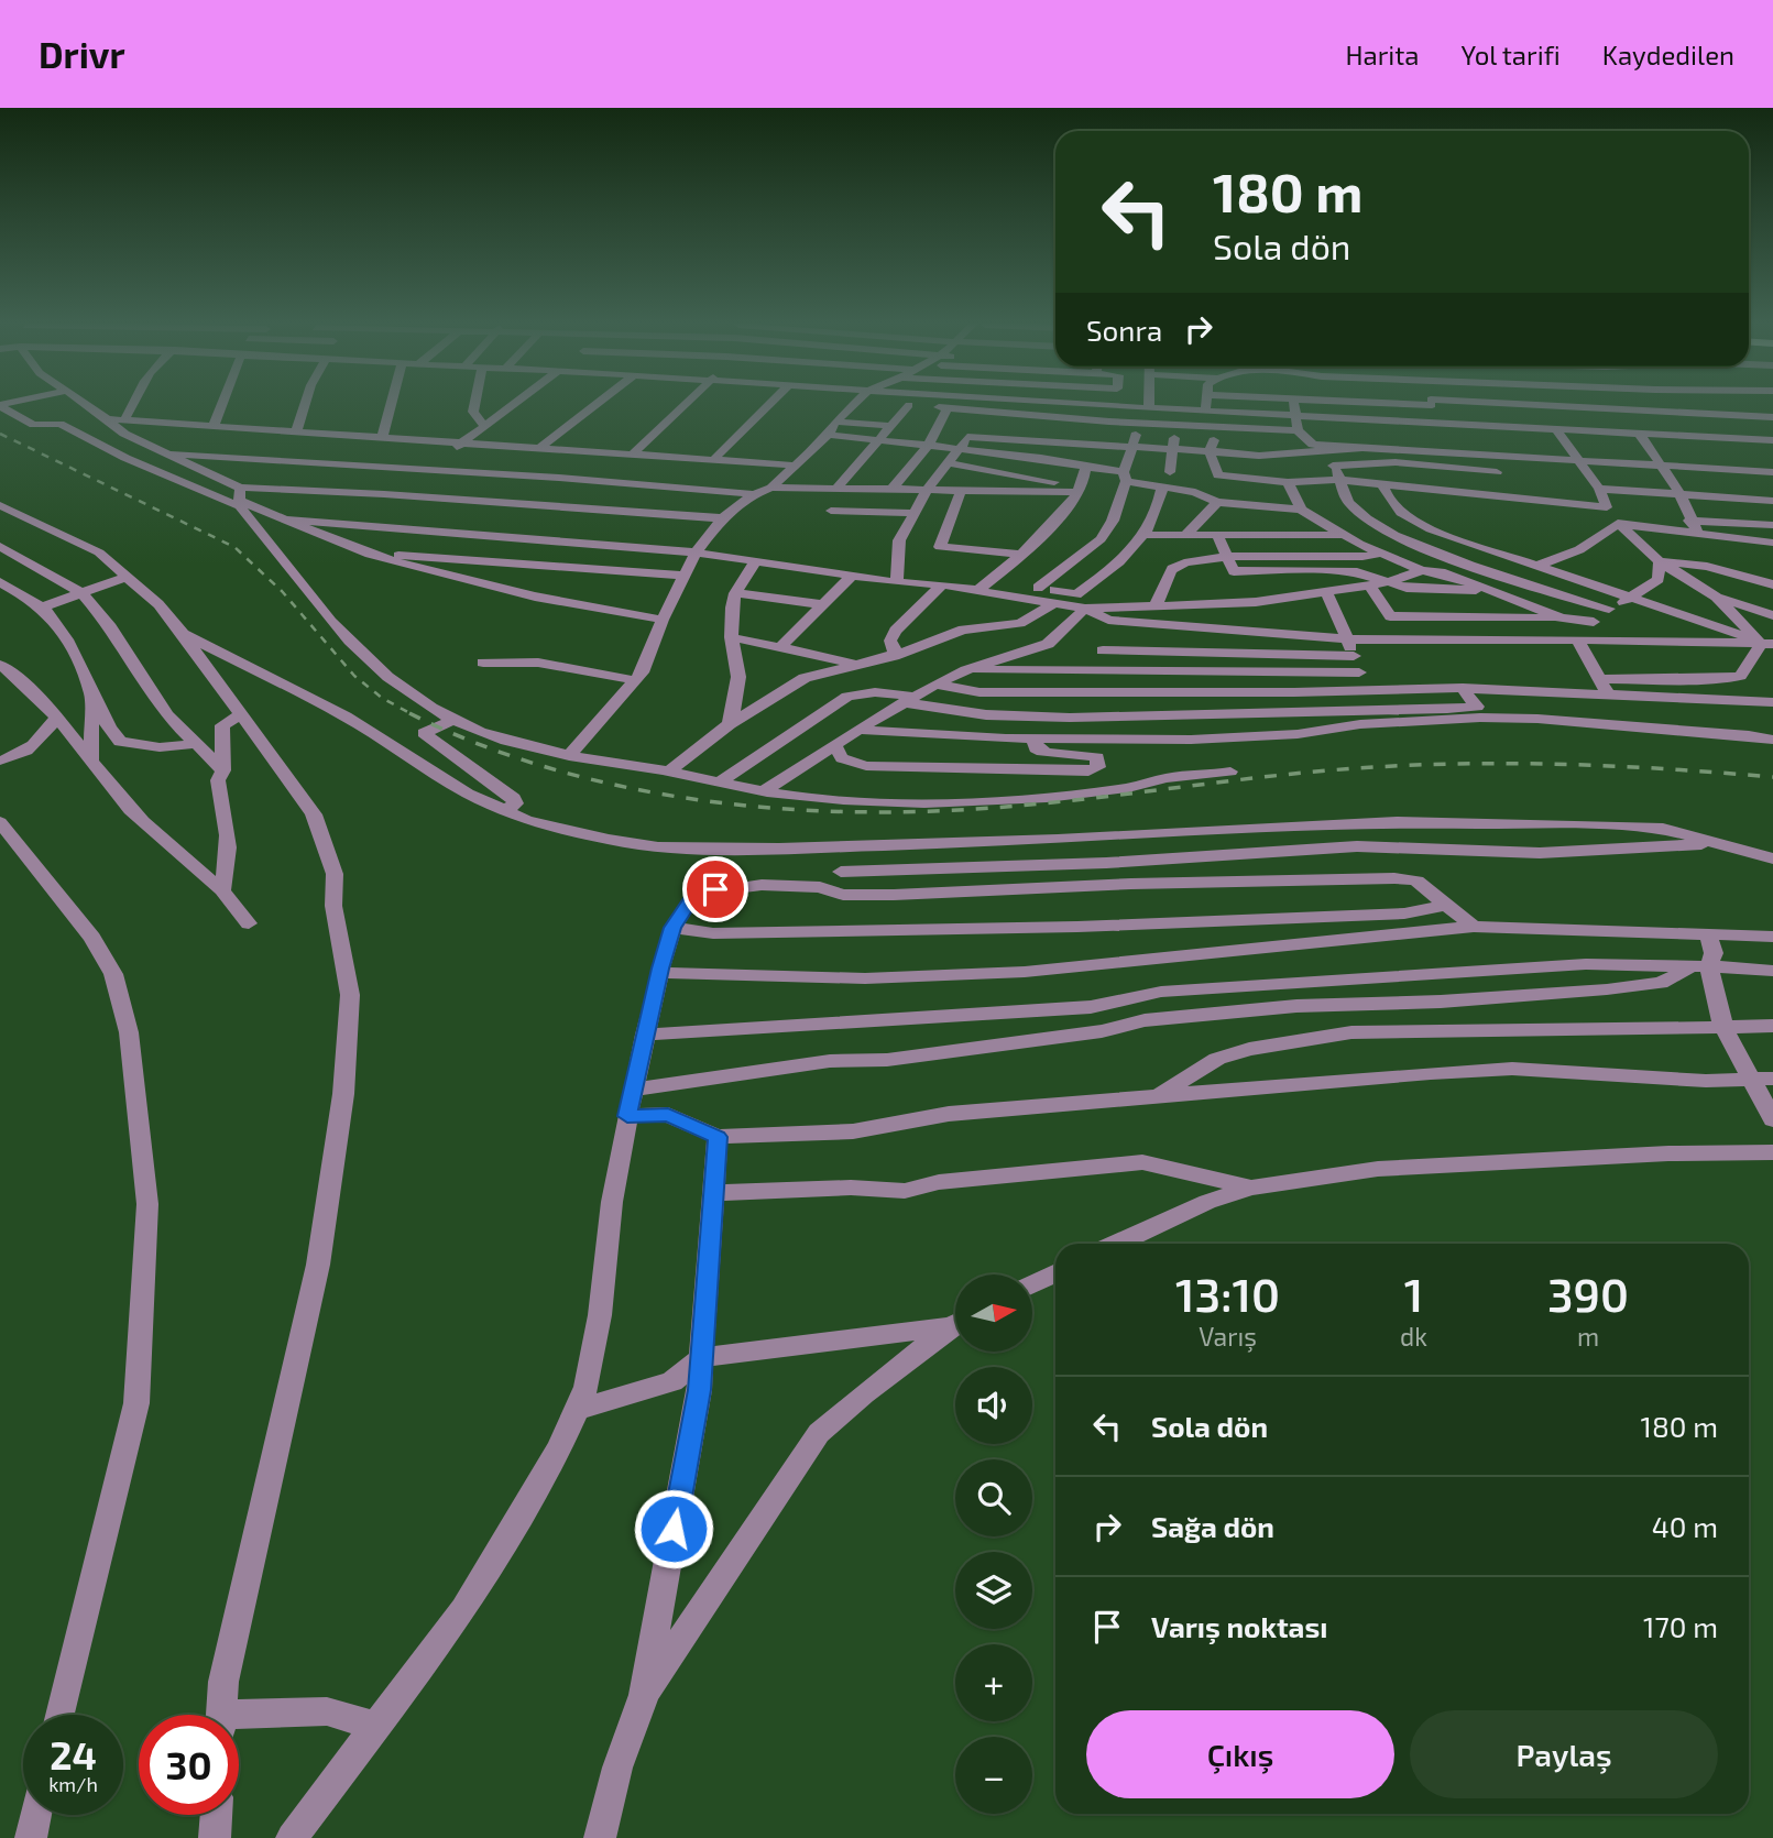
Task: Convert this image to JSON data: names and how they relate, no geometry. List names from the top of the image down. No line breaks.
{"north":"right","page":{"header":"Drivr","nav":["Harita","Yol tarifi","Kaydedilen"],"turn":["180 m","Sola dön"],"then":"Sonra","eta":["13:10","Varış","1","dk","390","m"],"map_buttons":["+","−"],"list":[{"name":"Sola dön","value":"180 m"},{"name":"Sağa dön","value":"40 m"},{"name":"Varış noktası","value":"170 m"}],"buttons":["Çıkış","Paylaş"],"speed":"24 km/h","limit":"30"}}
